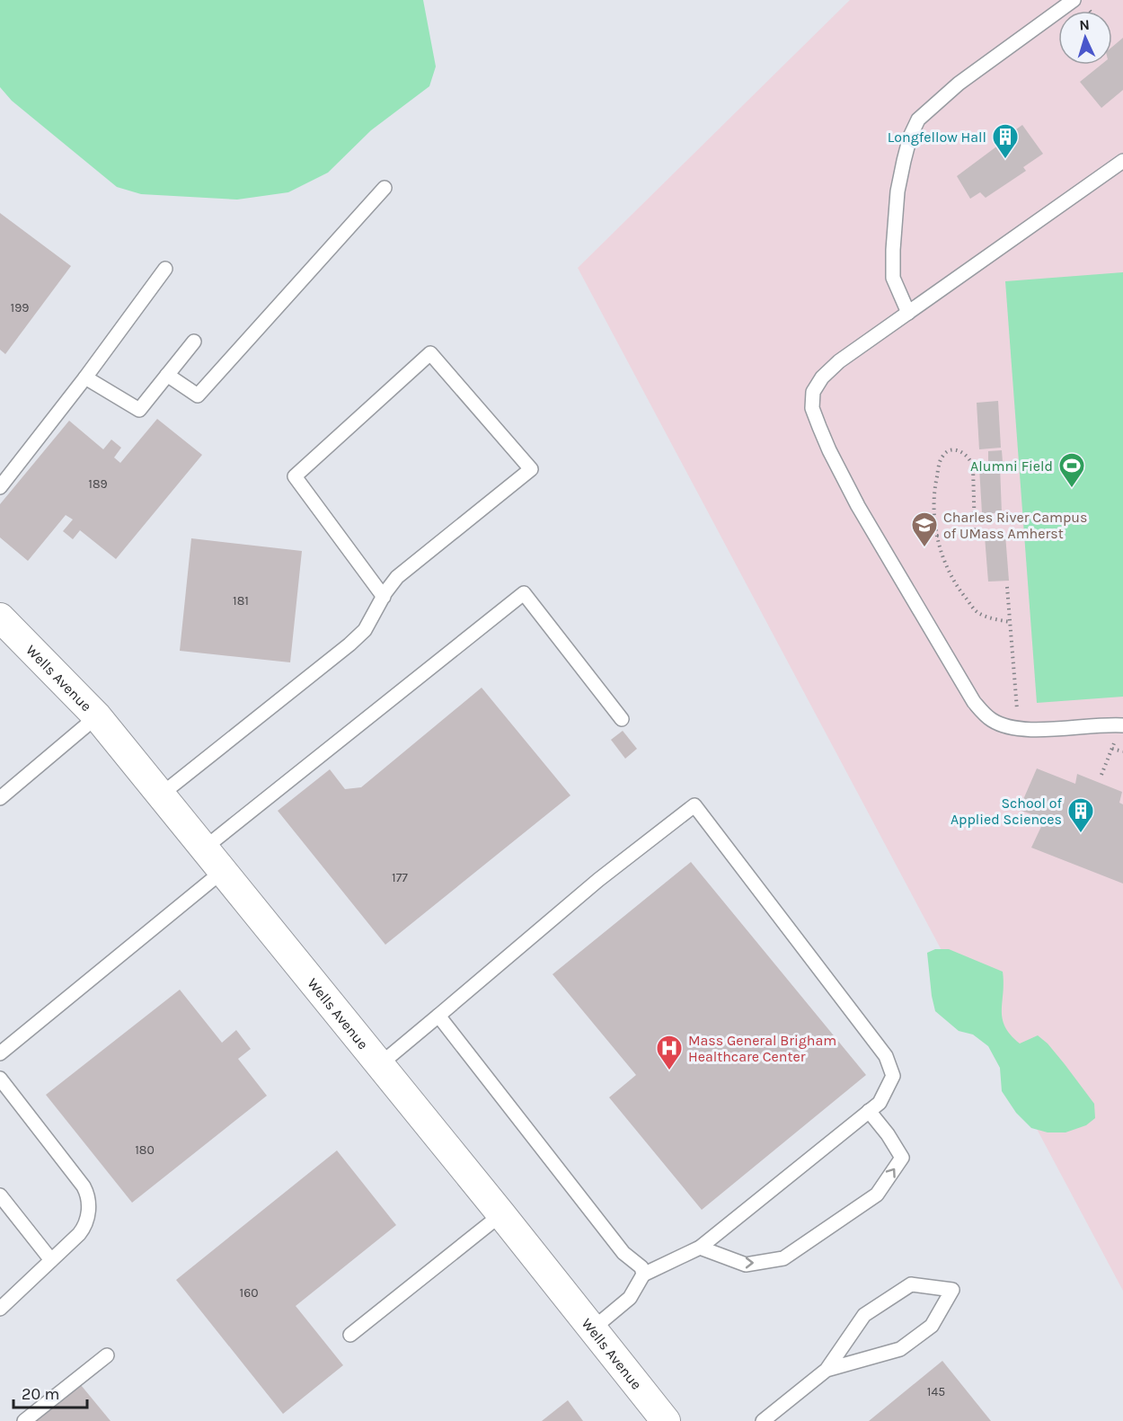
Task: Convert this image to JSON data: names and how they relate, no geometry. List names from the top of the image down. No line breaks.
{"streets":{"street":["Wells Avenue"]},"places":{"building":["Longfellow Hall","School of Applied Sciences"],"sports":["Alumni Field"],"school or university":["Charles River Campus of UMass Amherst"],"hospital":["Mass General Brigham Healthcare Center"]},"house_numbers":["199","189","181","177","180","160","145"],"scale_bar":"20 m","north":"top"}
